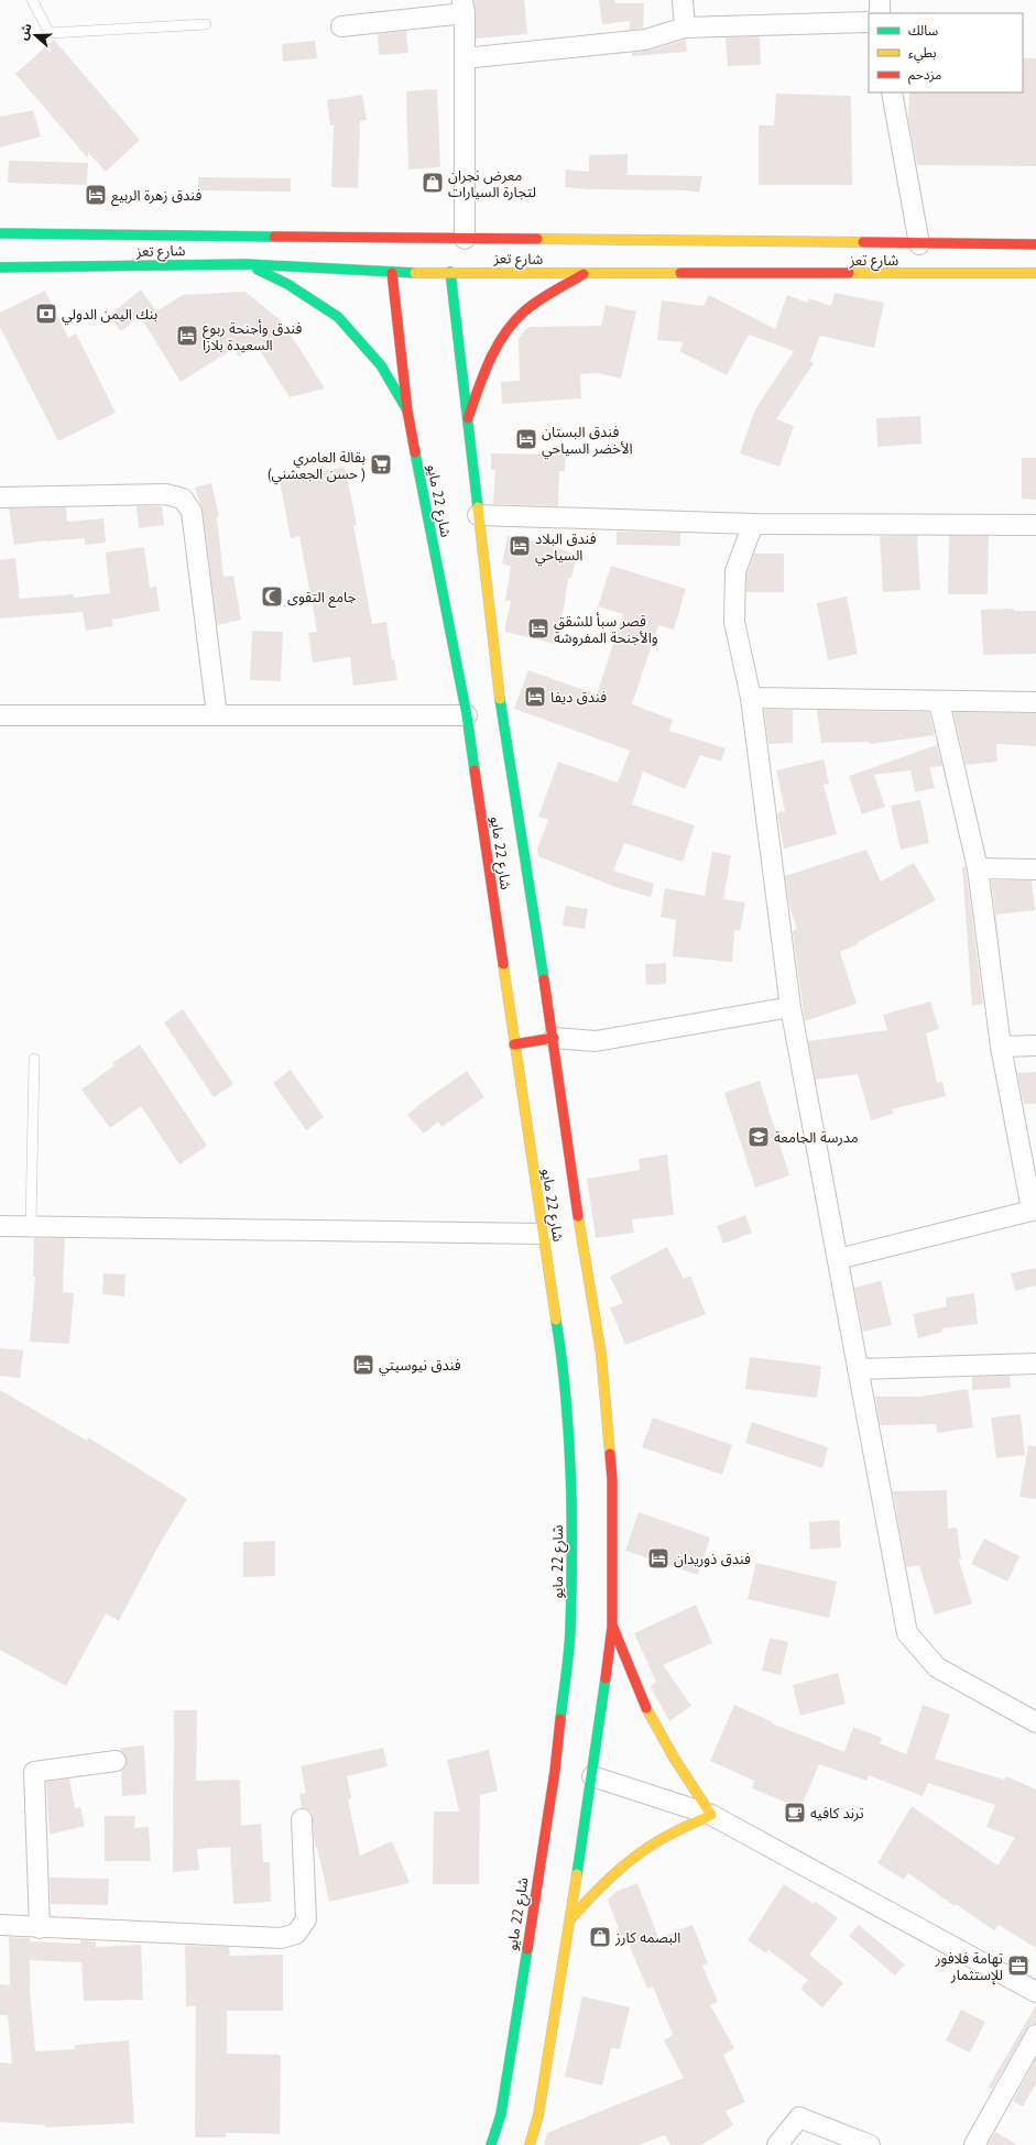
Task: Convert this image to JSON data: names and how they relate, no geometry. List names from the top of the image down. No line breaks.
{"streets":{"main road":["شارع تعز","شارع 22 مايو"]},"crossings":[["شارع تعز","شارع 22 مايو"]],"places":{"shop":["معرض نجران لتجارة السيارات","البصمه كارز"],"hotel":["فندق زهرة الربيع","فندق وأجنحة ربوع السعيدة بلازا","فندق البستان الأخضر السياحي","فندق البلاد السياحي","قصر سبأ للشقق والأجنحة المفروشة","فندق ديفا","فندق نيوسيتي","فندق ذوريدان"],"bank":["بنك اليمن الدولي"],"supermarket":["بقالة العامري (حسن الجعشني )"],"mosque":["جامع التقوى"],"school or university":["مدرسة الجامعة"],"cafe":["ترند كافيه"],"office":["تهامة فلافور للإستثمار"]},"legend":["سالك","بطيء","مزدحم"],"north":"left"}
